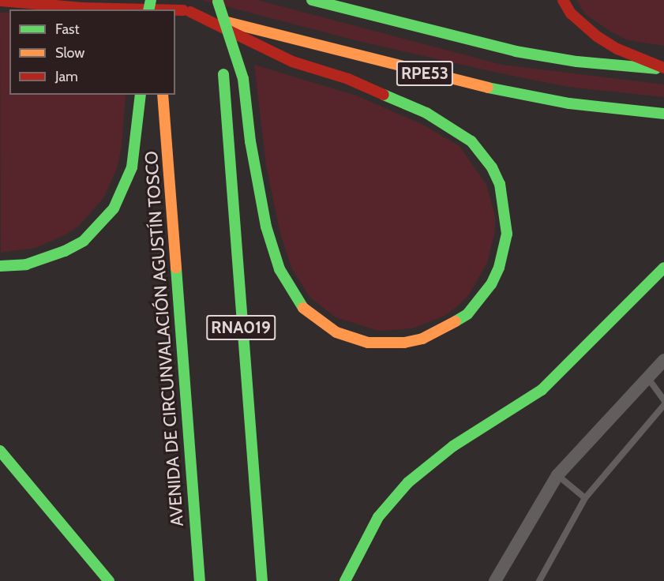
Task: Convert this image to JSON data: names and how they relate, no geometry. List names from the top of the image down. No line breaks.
{"streets":{"main road":["RPE53","RNA019","AVENIDA DE CIRCUNVALACIÓN AGUSTÍN TOSCO"]},"legend":["Fast","Slow","Jam"]}
